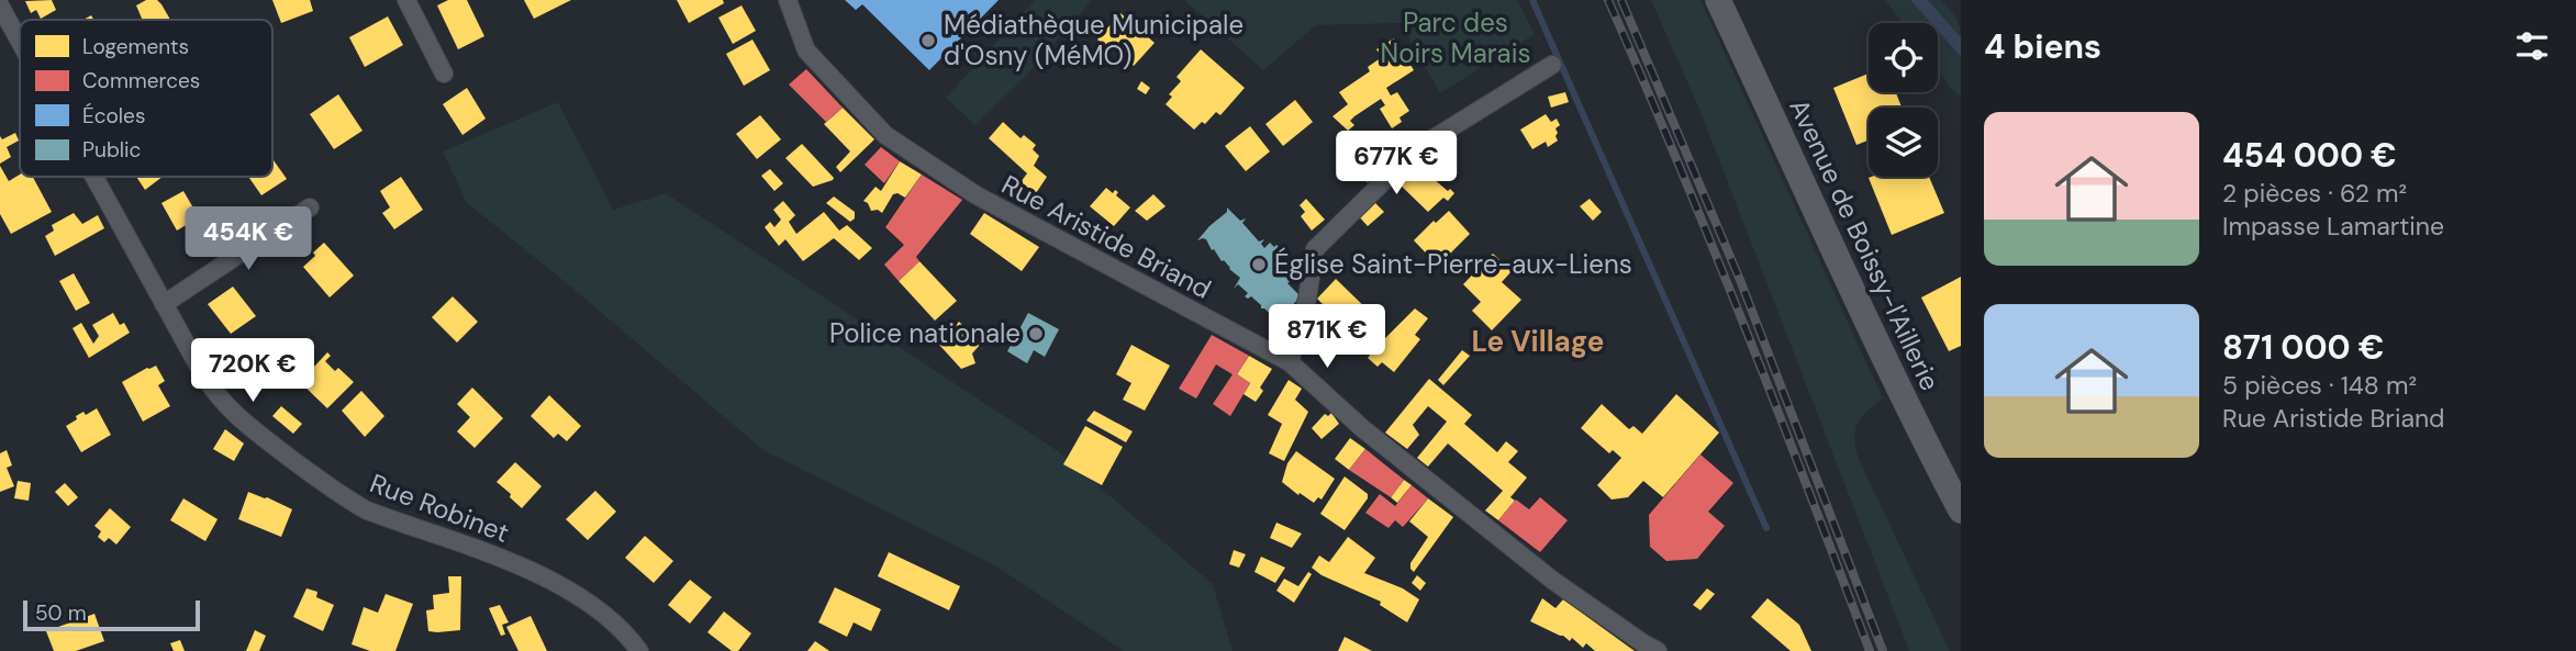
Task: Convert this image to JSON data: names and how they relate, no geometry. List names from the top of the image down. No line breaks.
{"streets":{"main road":["Avenue de Boissy-l'Aillerie"],"street":["Rue Aristide Briand","Rue Robinet"]},"districts":["Le Village"],"parks":["Parc des Noirs Marais"],"places":["Médiathèque Municipale d'Osny (MéMO)","Église Saint-Pierre-aux-Liens","Police nationale"],"legend":["Logements","Commerces","Écoles","Public"],"scale_bar":"50 m","page":{"heading":"4 biens","list":[{"name":"454 000 €","note":"2 pièces · 62 m² · Impasse Lamartine"},{"name":"871 000 €","note":"5 pièces · 148 m² · Rue Aristide Briand"}],"price":["677K €","454K €","871K €","720K €"],"scale":"50 m"}}
